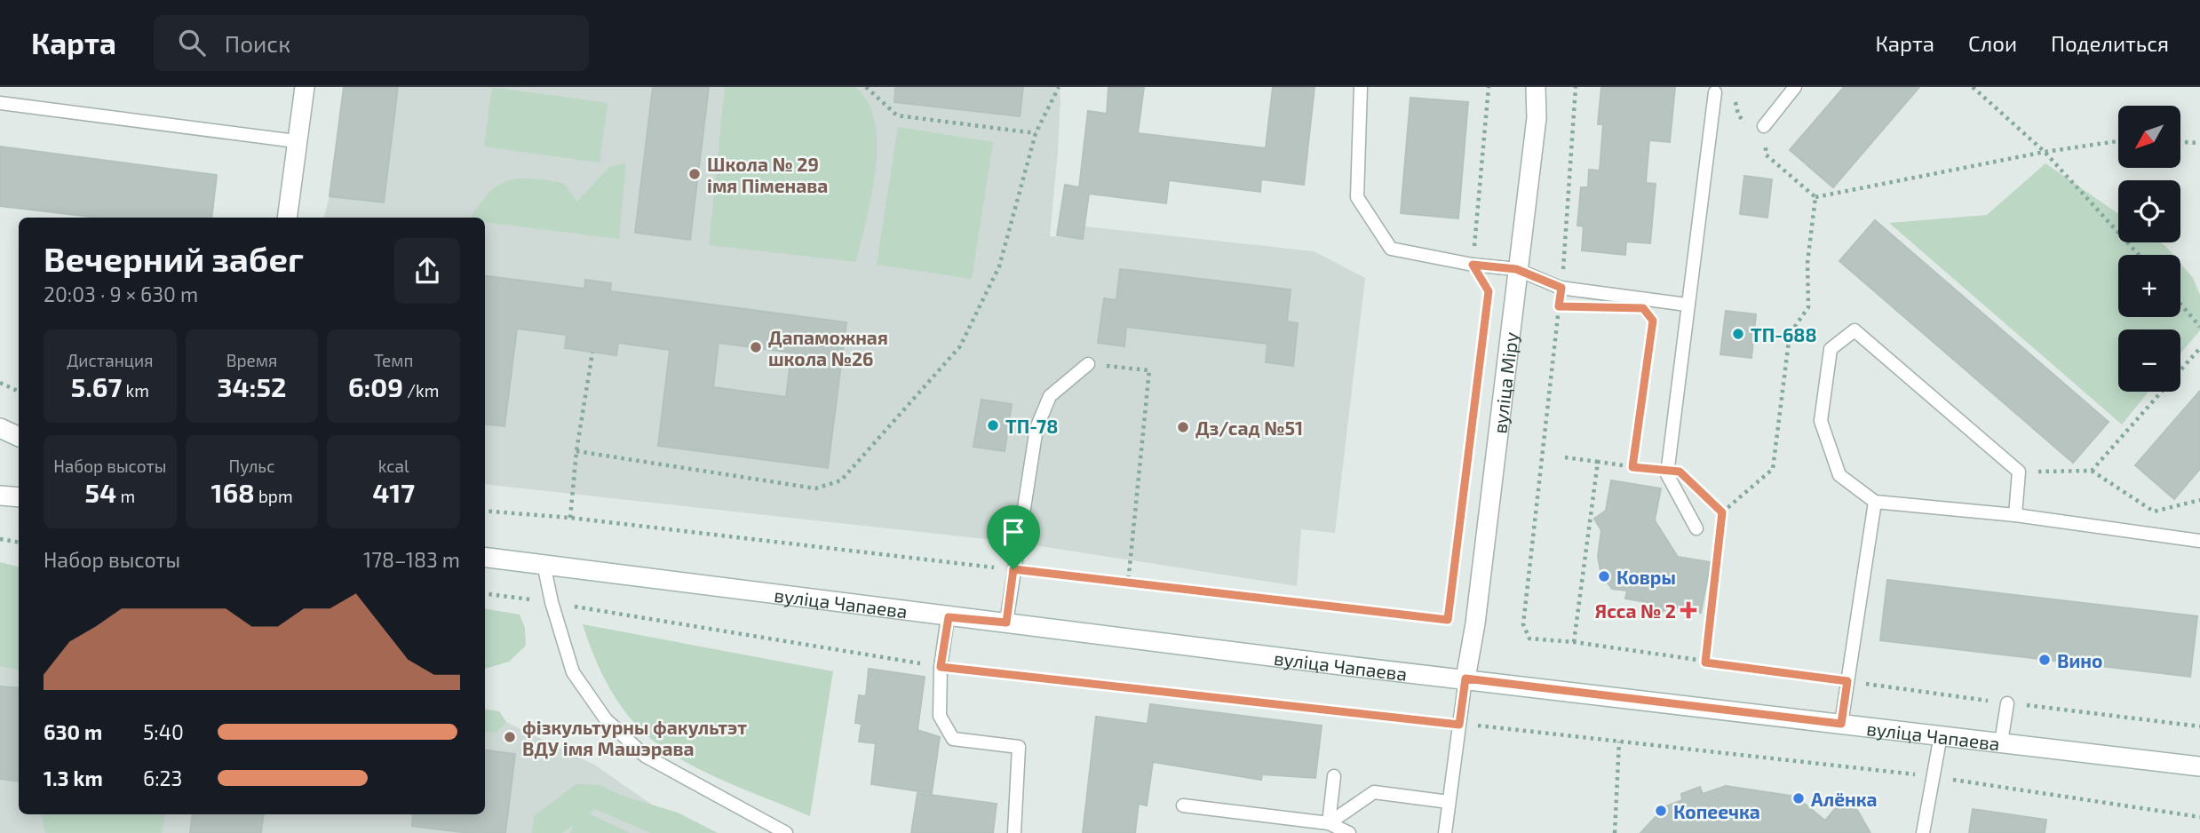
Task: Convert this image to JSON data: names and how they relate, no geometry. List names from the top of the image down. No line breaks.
{"streets":{"street":["вуліца Міру","вуліца Чапаева"]},"crossings":[["вуліца Міру","вуліца Чапаева"]],"places":{"other":["Школа № 29 імя Піменава","ТП-688","Дапаможная школа №26","ТП-78","Дз/сад №51","Ковры","Вино","фізкультурны факультэт ВДУ імя Машэрава","Алёнка","Копеечка"],"health":["Ясса № 2"]},"north":"bottom left","page":{"header":"Карта","search":"Поиск","nav":["Карта","Слои","Поделиться"],"map_buttons":["+","−"],"heading":["Вечерний забег","20:03 · 9 × 630 m"],"stats":[["Дистанция","5.67 km"],["Время","34:52"],["Темп","6:09 /km"],["Набор высоты","54 m"],["Пульс","168 bpm"],["kcal","417"]],"chart":["Набор высоты","178–183 m"],"list":[{"name":"630 m","note":"5:40"},{"name":"1.3 km","note":"6:23"}]}}
